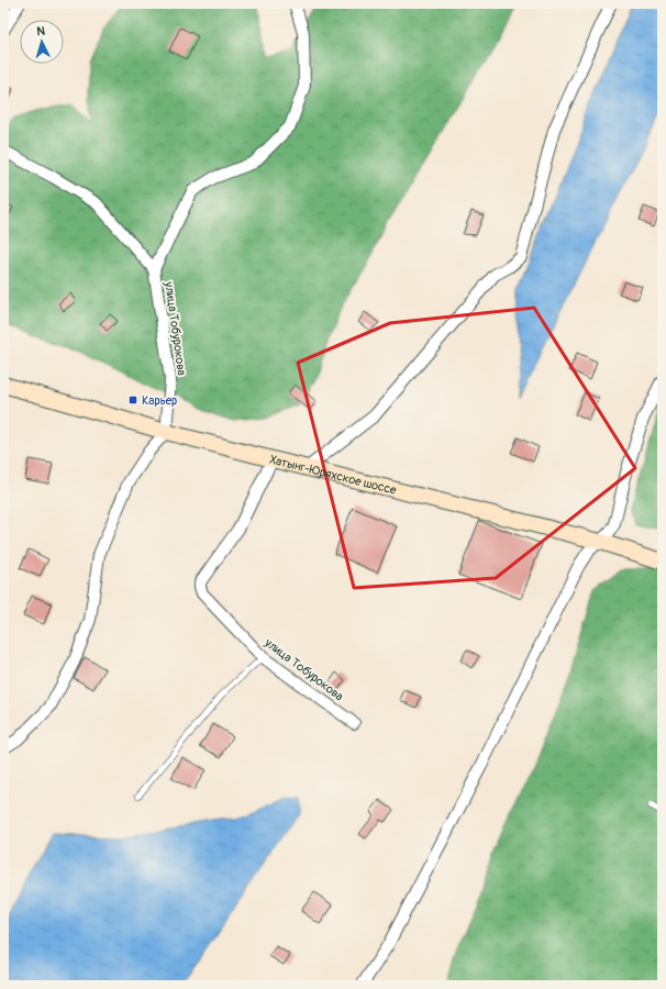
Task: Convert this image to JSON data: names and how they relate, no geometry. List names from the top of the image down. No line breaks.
{"streets":{"street":["улица Тобурокова","Хатынг-Юряхское шоссе"]},"crossings":[["улица Тобурокова","Хатынг-Юряхское шоссе"]],"places":{"transit":["Карьер"]},"north":"top"}
